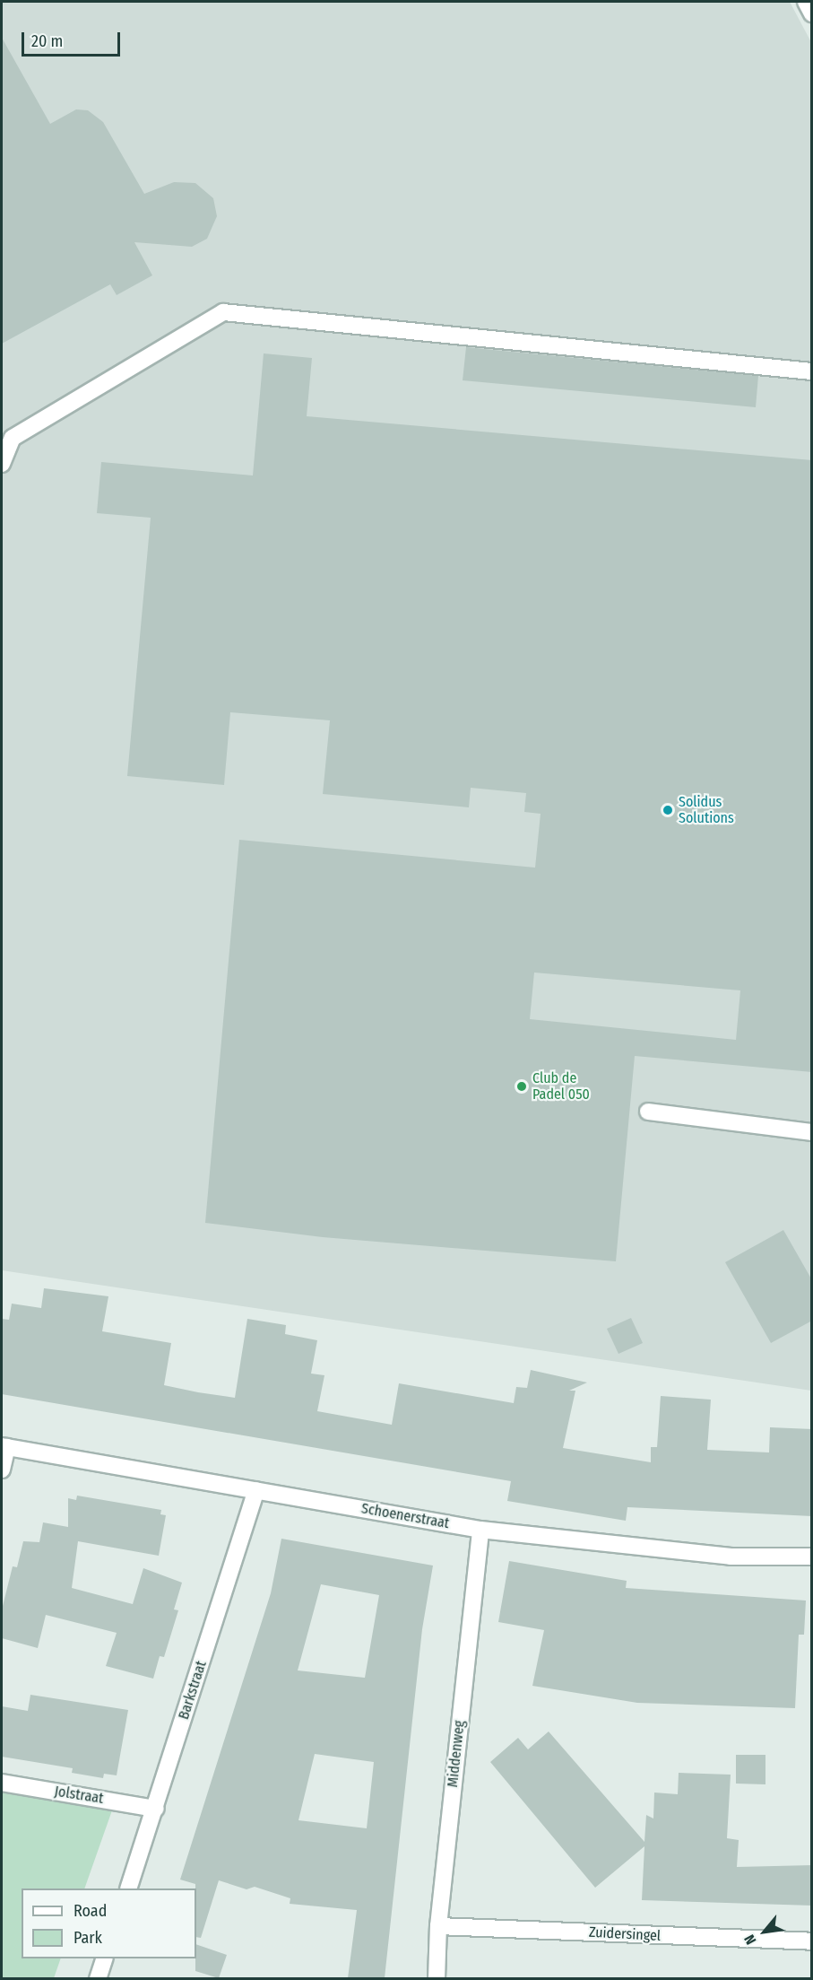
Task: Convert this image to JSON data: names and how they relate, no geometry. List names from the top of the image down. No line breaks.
{"streets":{"street":["Schoenerstraat","Barkstraat","Middenweg","Jolstraat","Zuidersingel"]},"crossings":[["Schoenerstraat","Barkstraat"],["Schoenerstraat","Middenweg"],["Barkstraat","Jolstraat"],["Middenweg","Zuidersingel"]],"places":["Solidus Solutions","Club de Padel 050"],"legend":["Road","Park"],"scale_bar":"20 m","north":"bottom left"}
